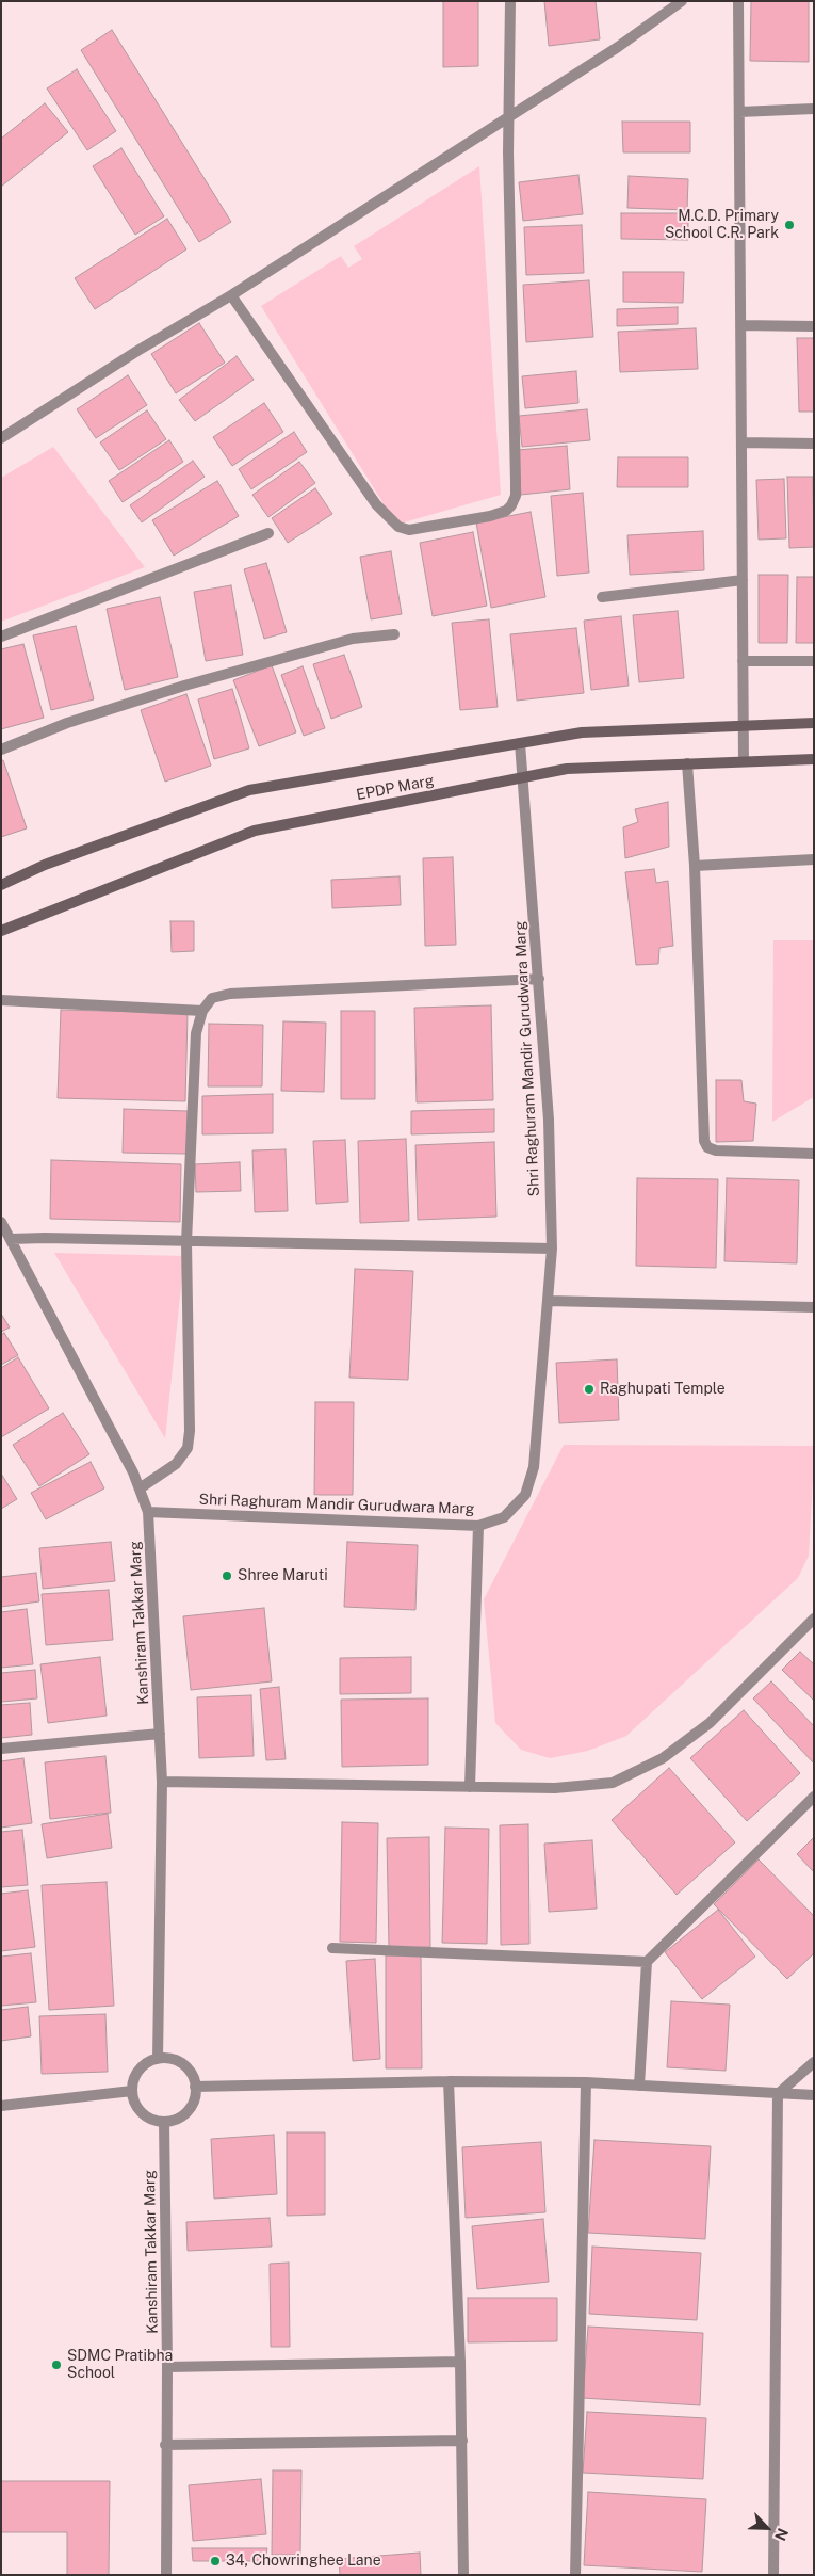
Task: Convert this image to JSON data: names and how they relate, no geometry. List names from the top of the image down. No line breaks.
{"streets":{"main road":["EPDP Marg"],"street":["Shri Raghuram Mandir Gurudwara Marg","Kanshiram Takkar Marg"]},"crossings":[["EPDP Marg","Shri Raghuram Mandir Gurudwara Marg"],["Shri Raghuram Mandir Gurudwara Marg","Kanshiram Takkar Marg"]],"places":["M.C.D. Primary School C.R. Park","Raghupati Temple","Shree Maruti","SDMC Pratibha School","34, Chowringhee Lane"],"north":"bottom right"}
